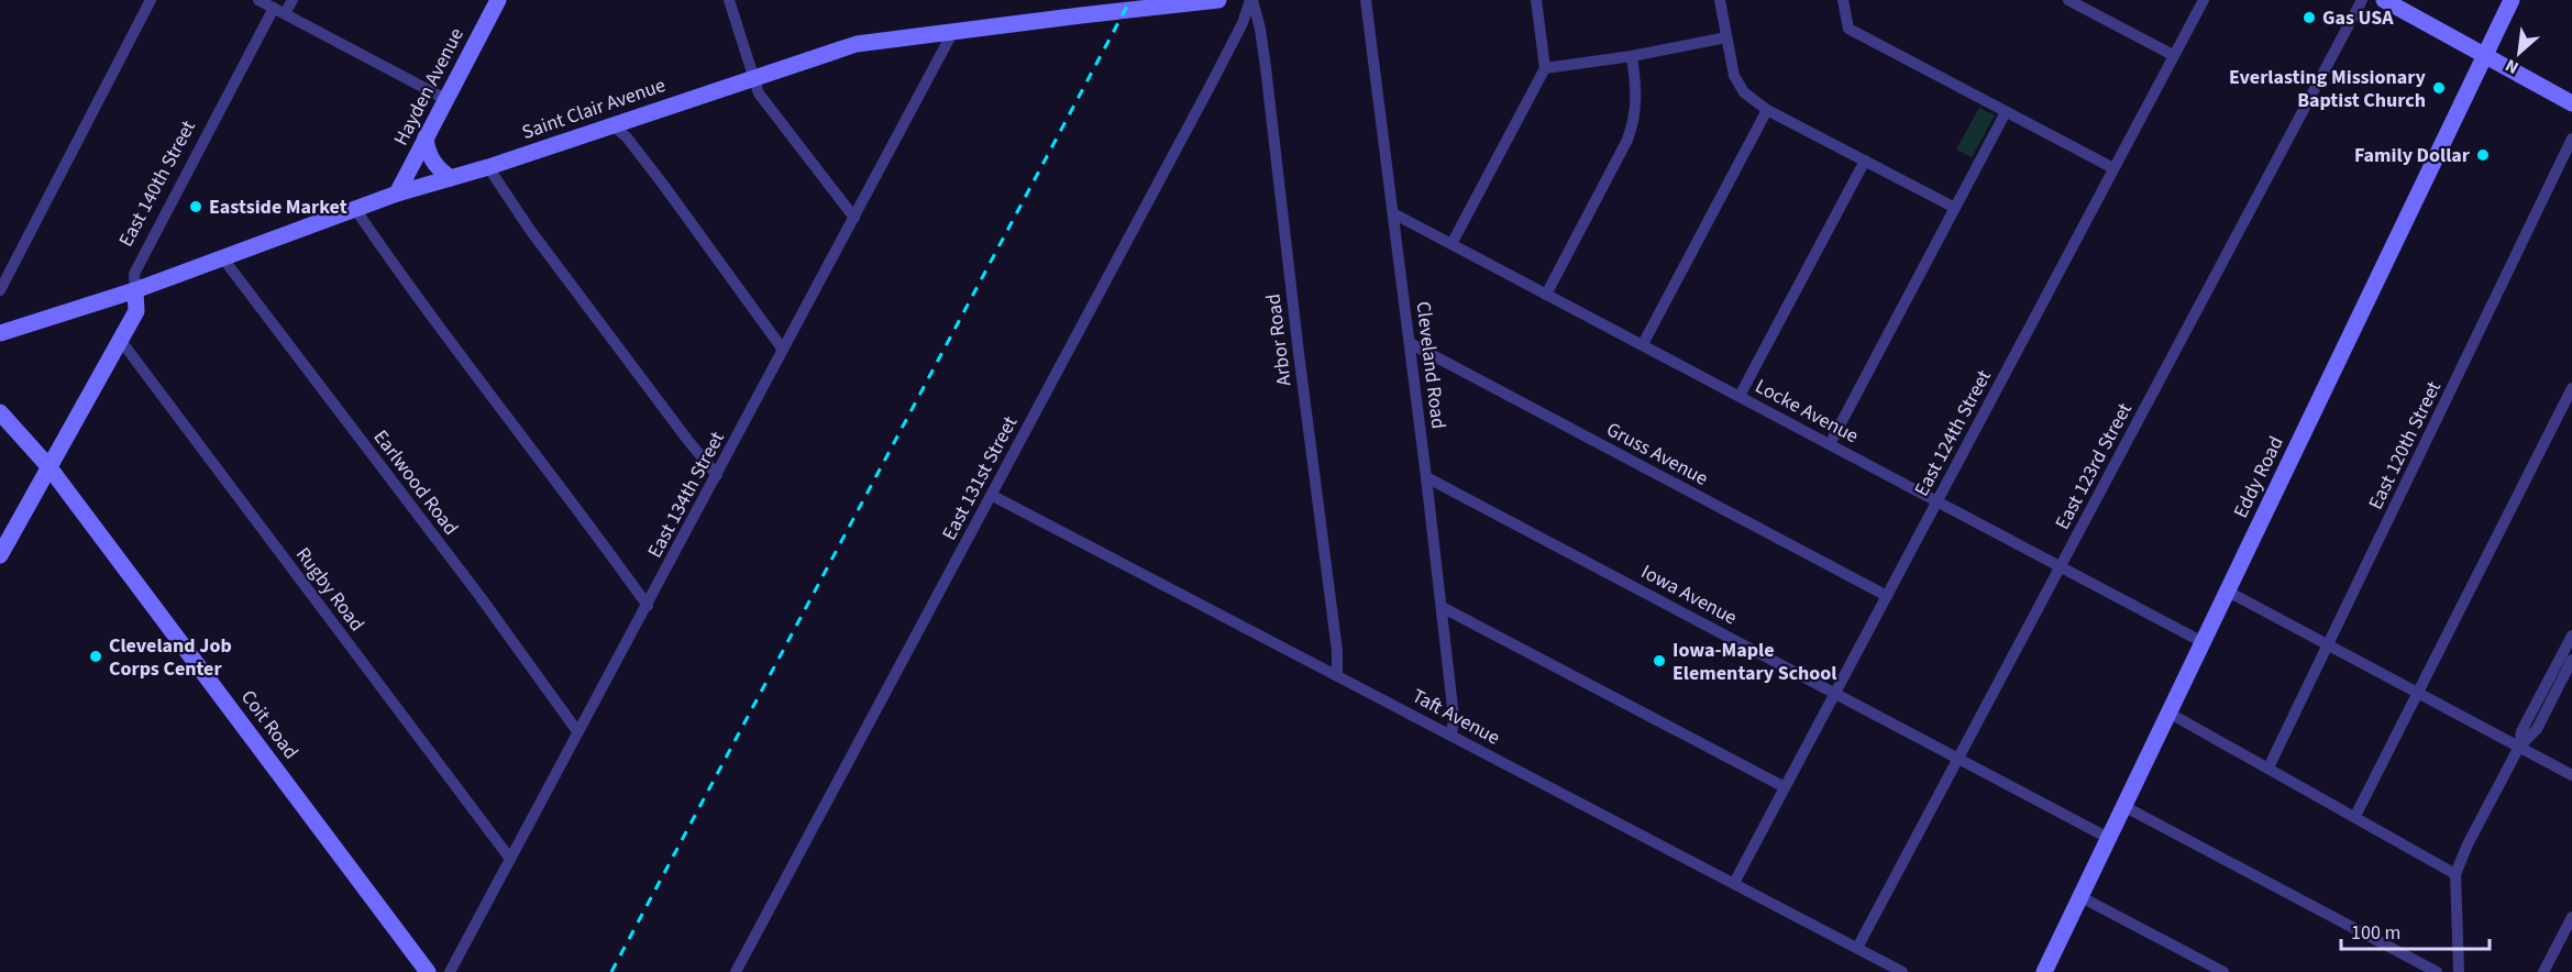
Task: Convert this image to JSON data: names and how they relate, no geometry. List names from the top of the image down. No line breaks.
{"streets":{"street":["Hayden Avenue","Saint Clair Avenue","East 140th Street","Arbor Road","Cleveland Road","Locke Avenue","East 124th Street","East 120th Street","Gruss Avenue","East 123rd Street","Eddy Road","East 131st Street","Earlwood Road","East 134th Street","Rugby Road","Iowa Avenue","Taft Avenue","Coit Road"]},"crossings":[["Hayden Avenue","Saint Clair Avenue"],["Saint Clair Avenue","East 140th Street"],["Saint Clair Avenue","Earlwood Road"],["Saint Clair Avenue","East 134th Street"],["East 140th Street","Rugby Road"],["East 140th Street","Coit Road"],["Arbor Road","East 131st Street"],["Arbor Road","Taft Avenue"],["Cleveland Road","Locke Avenue"],["Cleveland Road","Gruss Avenue"],["Cleveland Road","Iowa Avenue"],["Cleveland Road","Taft Avenue"],["Locke Avenue","East 124th Street"],["Locke Avenue","East 123rd Street"],["Locke Avenue","Eddy Road"],["East 124th Street","Gruss Avenue"],["East 124th Street","Iowa Avenue"],["East 124th Street","Taft Avenue"],["East 123rd Street","Iowa Avenue"],["East 123rd Street","Taft Avenue"],["Eddy Road","Iowa Avenue"],["East 131st Street","Taft Avenue"],["Earlwood Road","East 134th Street"],["East 134th Street","Rugby Road"]],"places":["Gas USA","Everlasting Missionary Baptist Church","Family Dollar","Eastside Market","Cleveland Job Corps Center","Iowa-Maple Elementary School"],"scale_bar":"100 m","north":"bottom left"}
